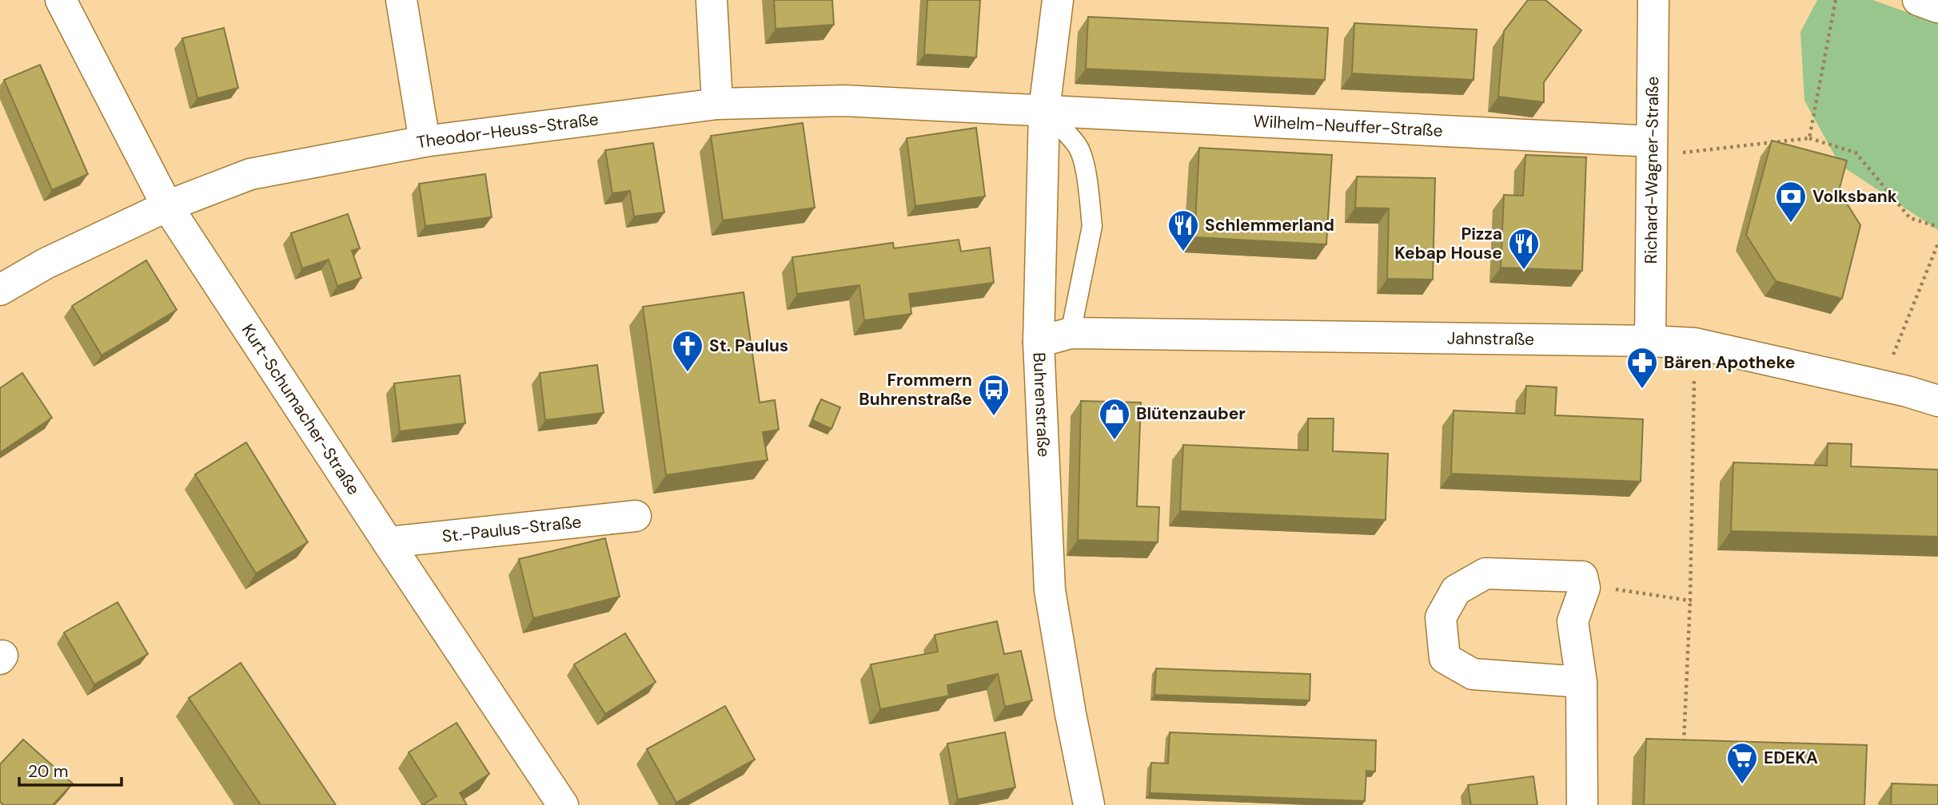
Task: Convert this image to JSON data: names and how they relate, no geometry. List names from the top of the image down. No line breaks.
{"streets":{"street":["Wilhelm-Neuffer-Straße","Theodor-Heuss-Straße","Richard-Wagner-Straße","Jahnstraße","Buhrenstraße","Kurt-Schumacher-Straße","St.-Paulus-Straße"]},"crossings":[["Wilhelm-Neuffer-Straße","Theodor-Heuss-Straße"],["Wilhelm-Neuffer-Straße","Richard-Wagner-Straße"],["Wilhelm-Neuffer-Straße","Buhrenstraße"],["Theodor-Heuss-Straße","Buhrenstraße"],["Theodor-Heuss-Straße","Kurt-Schumacher-Straße"],["Richard-Wagner-Straße","Jahnstraße"],["Jahnstraße","Buhrenstraße"],["Kurt-Schumacher-Straße","St.-Paulus-Straße"]],"places":{"bank":["Volksbank"],"restaurant":["Schlemmerland","Pizza Kebap House"],"church":["St. Paulus"],"pharmacy":["Bären Apotheke"],"bus stop":["Frommern Buhrenstraße"],"shop":["Blütenzauber"],"supermarket":["EDEKA"]},"scale_bar":"20 m"}
